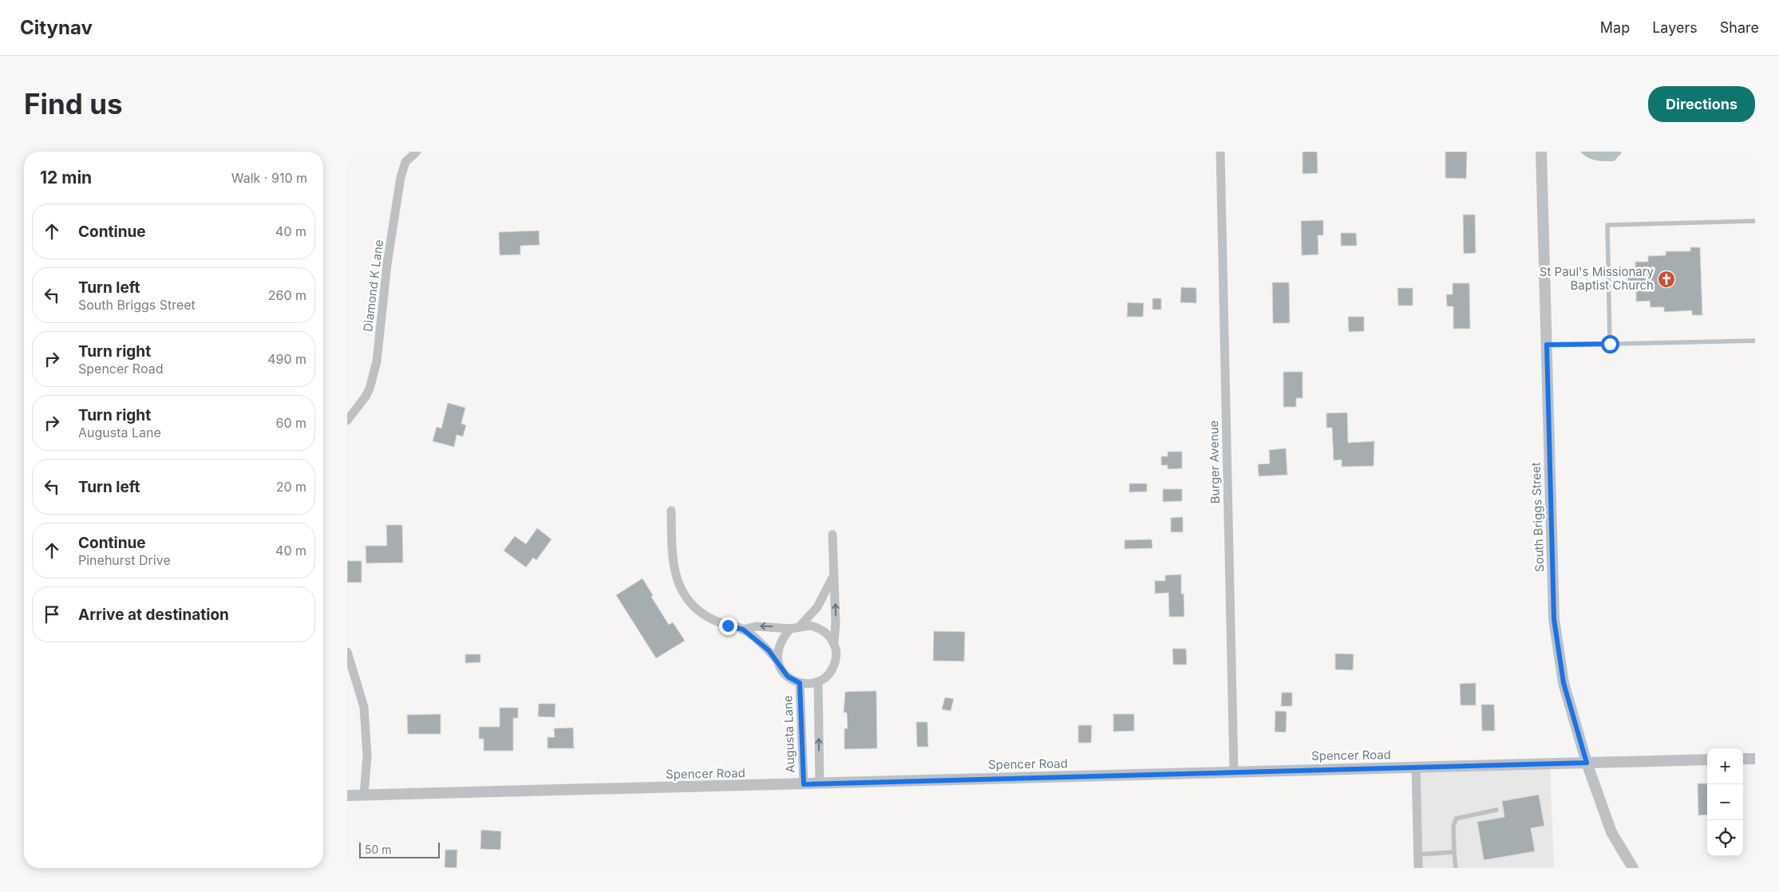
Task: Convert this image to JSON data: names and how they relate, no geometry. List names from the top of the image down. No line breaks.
{"streets":{"street":["Diamond K Lane","Burger Avenue","South Briggs Street","Augusta Lane","Spencer Road"]},"crossings":[["Burger Avenue","Spencer Road"],["South Briggs Street","Spencer Road"],["Augusta Lane","Spencer Road"]],"places":{"church":["St Paul's Missionary Baptist Church"]},"scale_bar":"50 m","page":{"header":"Citynav","nav":["Map","Layers","Share"],"buttons":"Directions","title":"Find us","heading":["12 min","Walk · 910 m"],"list":[["Continue","40 m"],["Turn left","South Briggs Street","260 m"],["Turn right","Spencer Road","490 m"],["Turn right","Augusta Lane","60 m"],["Turn left","20 m"],["Continue","Pinehurst Drive","40 m"],"Arrive at destination"],"map_buttons":["+","−"],"scale":"50 m"}}
